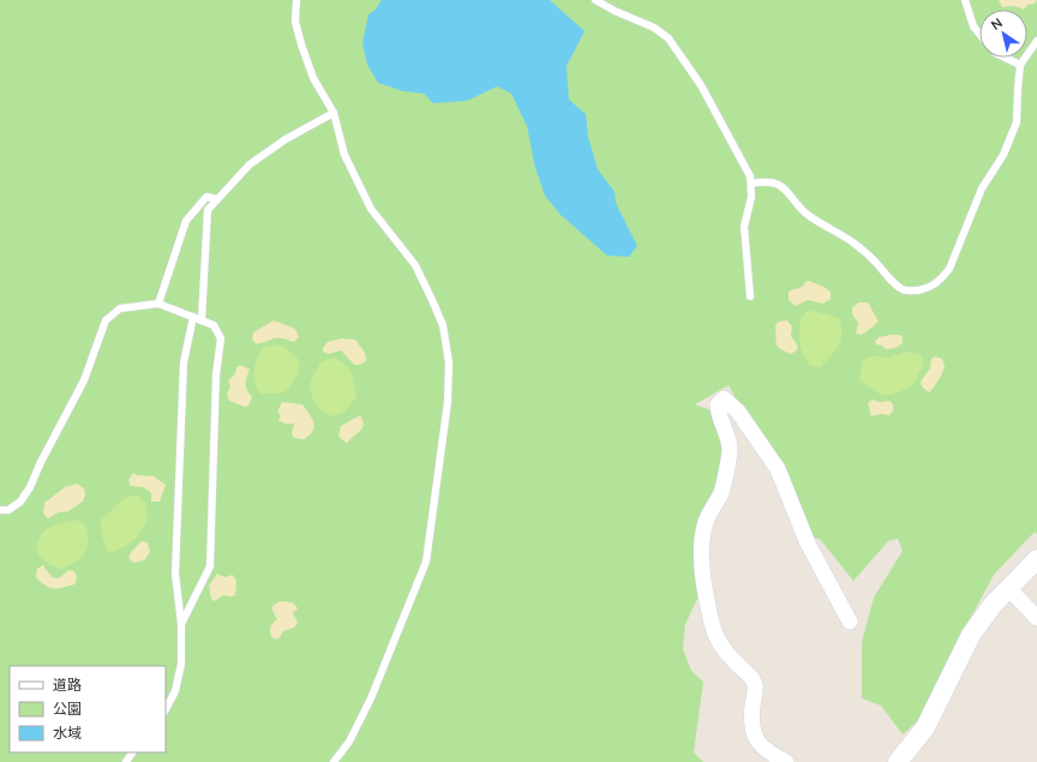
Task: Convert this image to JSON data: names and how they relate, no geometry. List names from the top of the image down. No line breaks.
{"legend":["道路","公園","水域"],"north":"top left"}
